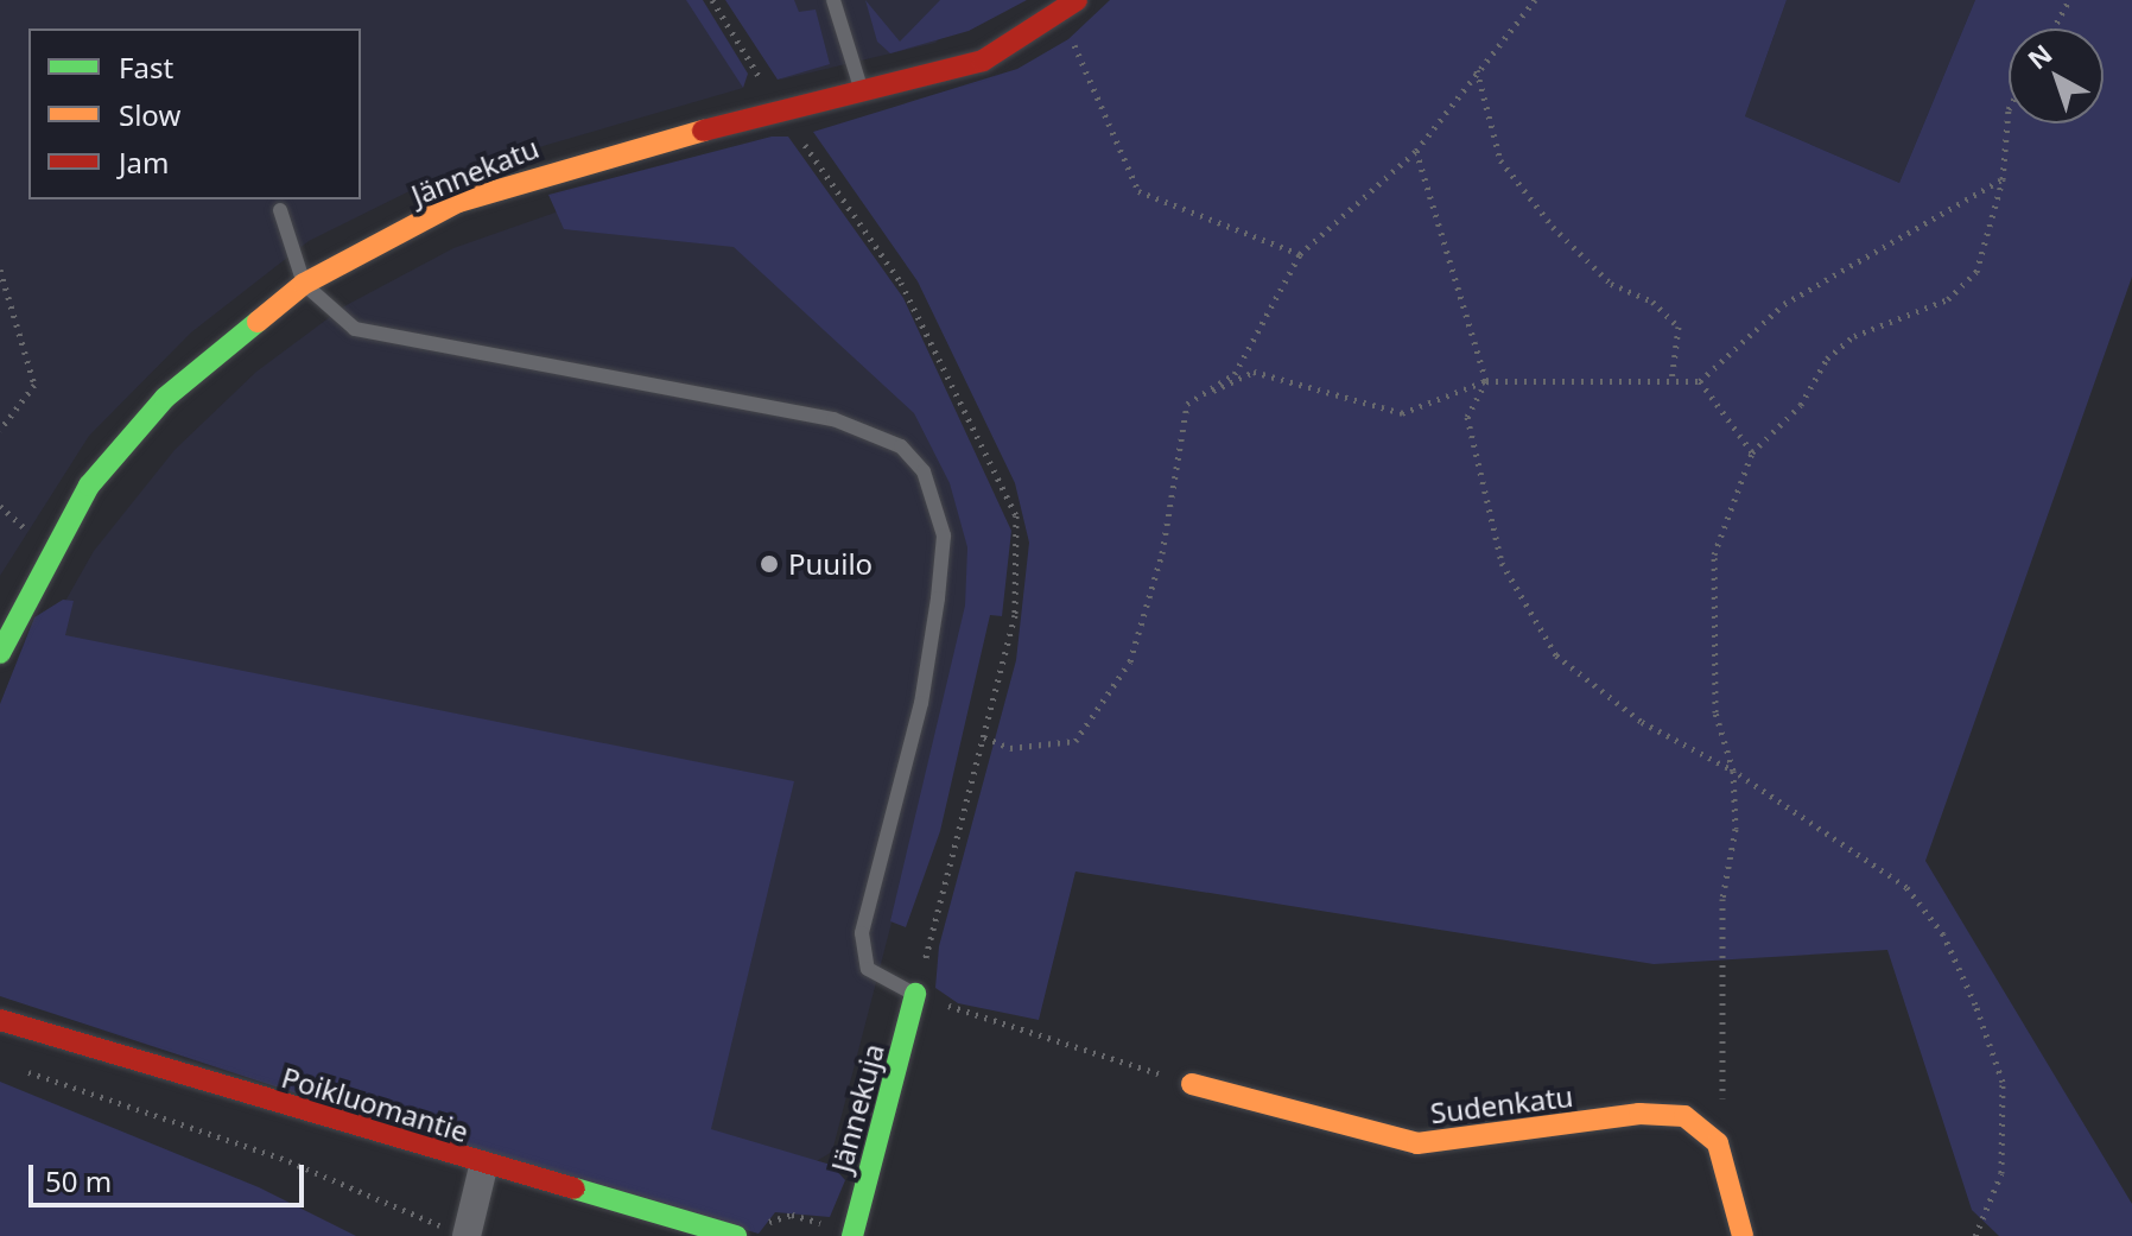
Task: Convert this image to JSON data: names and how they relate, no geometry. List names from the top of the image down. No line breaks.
{"streets":{"street":["Jännekatu","Poikluomantie","Sudenkatu","Jännekuja"]},"places":["Puuilo"],"legend":["Fast","Slow","Jam"],"scale_bar":"50 m","north":"top left"}
